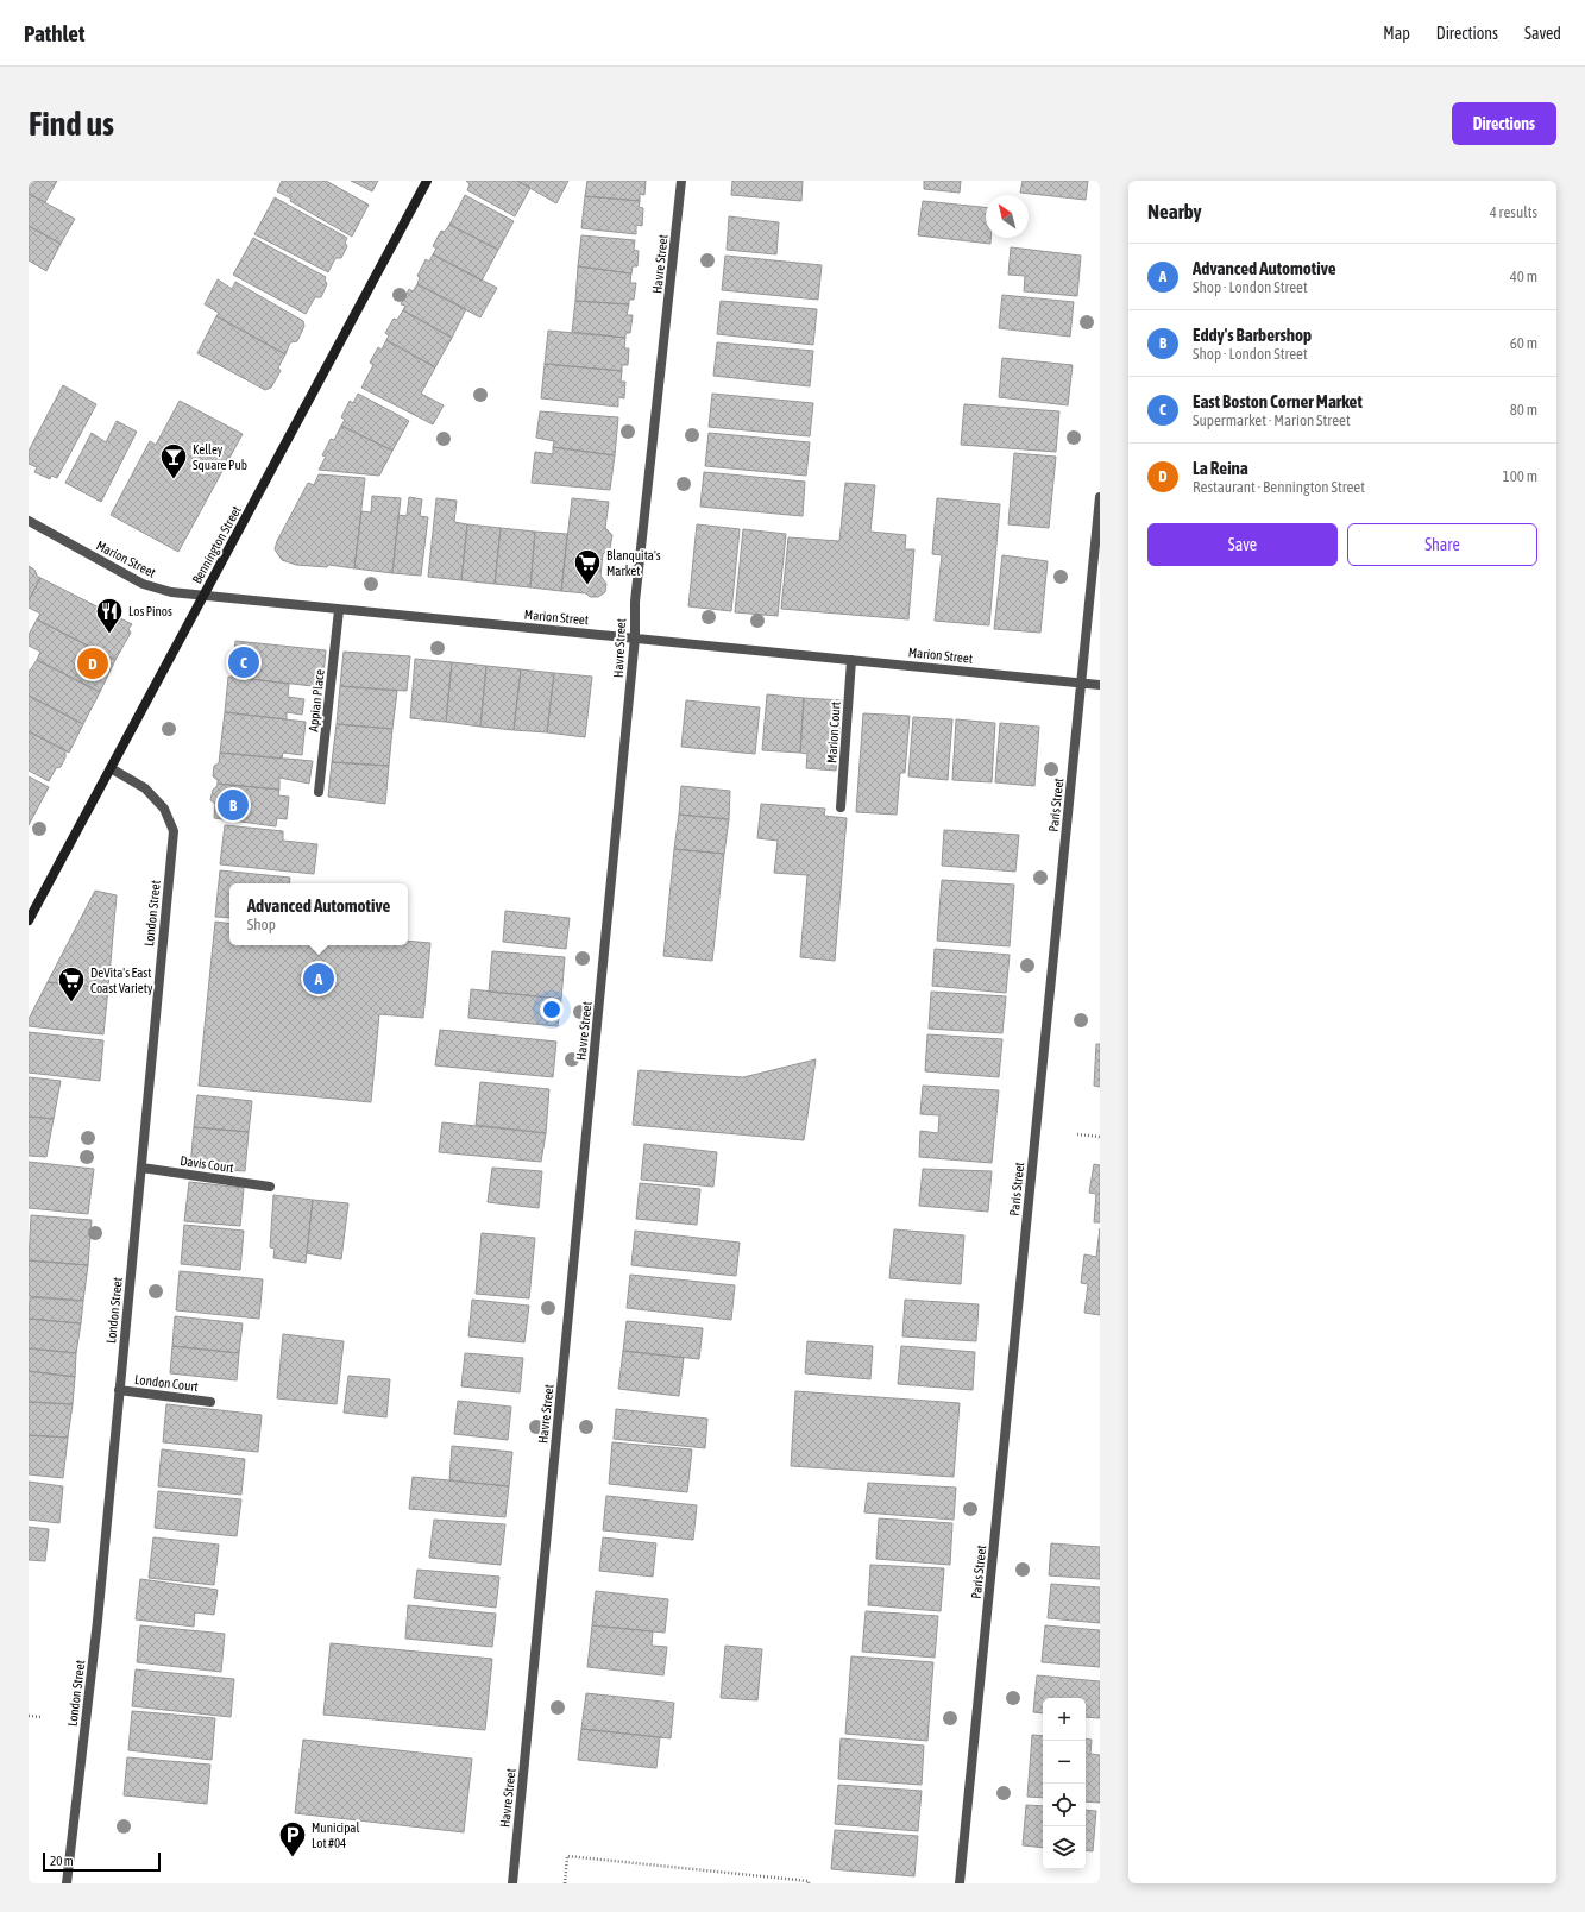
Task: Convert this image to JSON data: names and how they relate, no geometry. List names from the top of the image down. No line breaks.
{"streets":{"main road":["Bennington Street"],"street":["Havre Street","Marion Street","Appian Place","Marion Court","Paris Street","London Street","Davis Court","London Court"]},"crossings":[["Havre Street","Marion Street"],["Bennington Street","Marion Street"],["Bennington Street","London Street"],["Marion Street","Appian Place"],["Marion Street","Marion Court"],["Marion Street","Paris Street"],["London Street","Davis Court"],["London Street","London Court"]],"places":{"bar":["Kelley Square Pub"],"supermarket":["Blanquita's Market","DeVita's East Coast Variety"],"restaurant":["Los Pinos"],"parking":["Municipal Lot #04"]},"scale_bar":"20 m","north":"top left","page":{"header":"Pathlet","nav":["Map","Directions","Saved"],"buttons":["Directions",["Save","Share"]],"title":"Find us","heading":["Nearby","4 results"],"list":[{"mark":"A","name":"Advanced Automotive","note":"Shop · London Street","value":"40 m"},{"mark":"B","name":"Eddy's Barbershop","note":"Shop · London Street","value":"60 m"},{"mark":"C","name":"East Boston Corner Market","note":"Supermarket · Marion Street","value":"80 m"},{"mark":"D","name":"La Reina","note":"Restaurant · Bennington Street","value":"100 m"}],"pins":["C","D","B","A"],"popup":["Advanced Automotive","Shop"],"map_buttons":["+","−"],"scale":"20 m"}}
